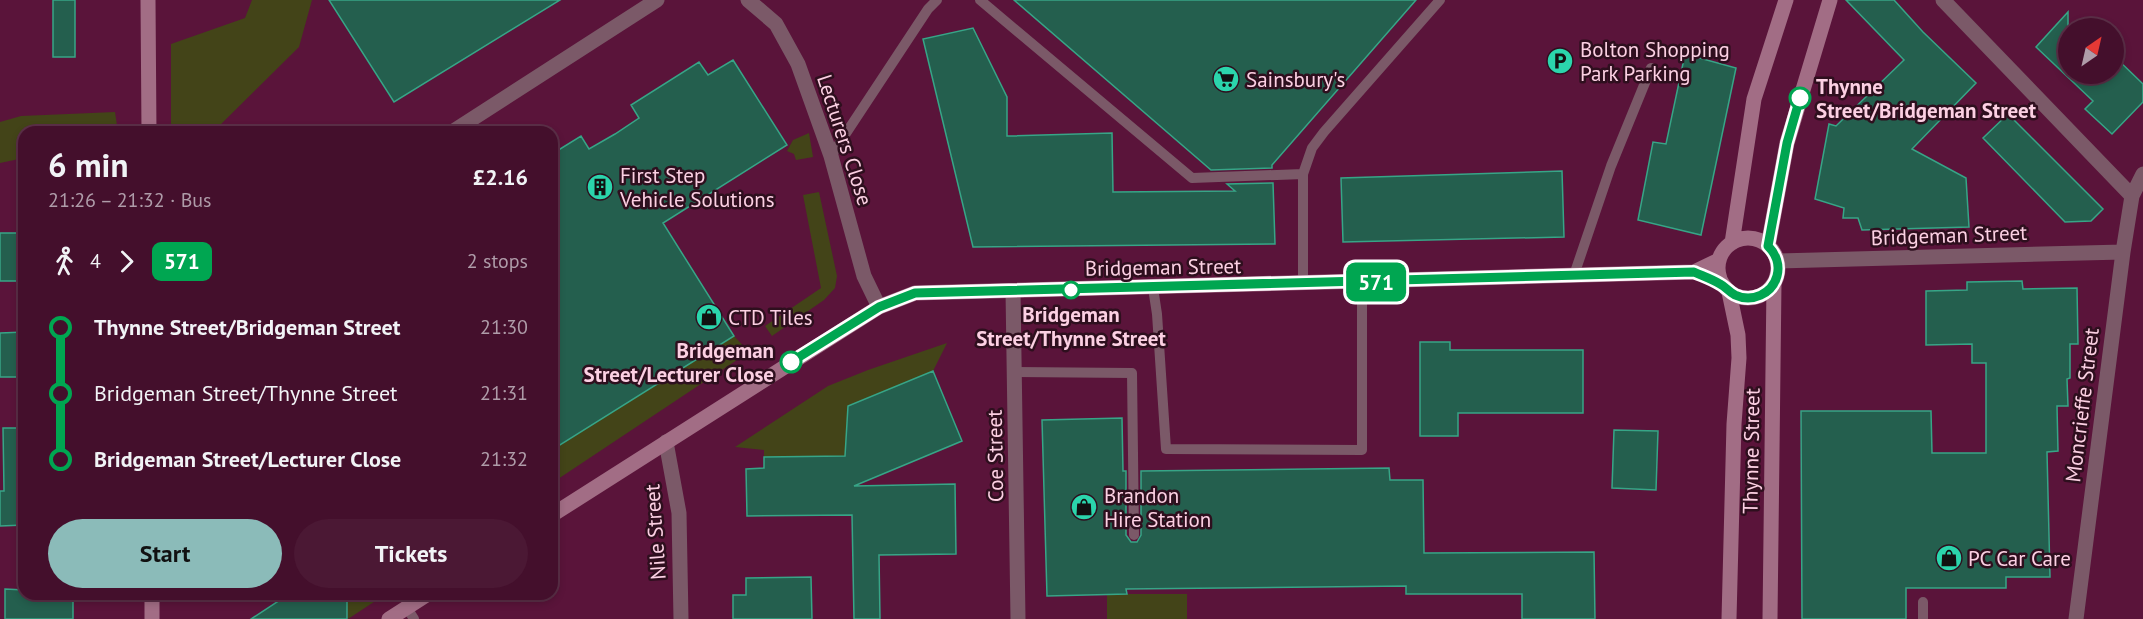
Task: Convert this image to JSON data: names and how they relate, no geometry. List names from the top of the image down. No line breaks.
{"streets":{"street":["Lecturers Close","Bridgeman Street","Moncrieffe Street","Thynne Street","Coe Street","Nile Street"]},"crossings":[["Lecturers Close","Bridgeman Street"],["Bridgeman Street","Moncrieffe Street"],["Bridgeman Street","Thynne Street"],["Bridgeman Street","Coe Street"],["Bridgeman Street","Nile Street"]],"places":{"parking":["Bolton Shopping Park Parking"],"supermarket":["Sainsbury's"],"other":["Thynne Street/Bridgeman Street","Bridgeman Street/Thynne Street","Bridgeman Street/Lecturer Close"],"building":["First Step Vehicle Solutions"],"shop":["CTD Tiles","Brandon Hire Station","PC Car Care"]},"lines":["bus line 571"],"north":"top right","page":{"on_map":"571","heading":["6 min","21:26 – 21:32 · Bus","£2.16"],"legs":["4","571","2 stops"],"list":[{"name":"Thynne Street/Bridgeman Street","value":"21:30"},{"name":"Bridgeman Street/Thynne Street","value":"21:31"},{"name":"Bridgeman Street/Lecturer Close","value":"21:32"}],"buttons":["Start","Tickets"]}}
